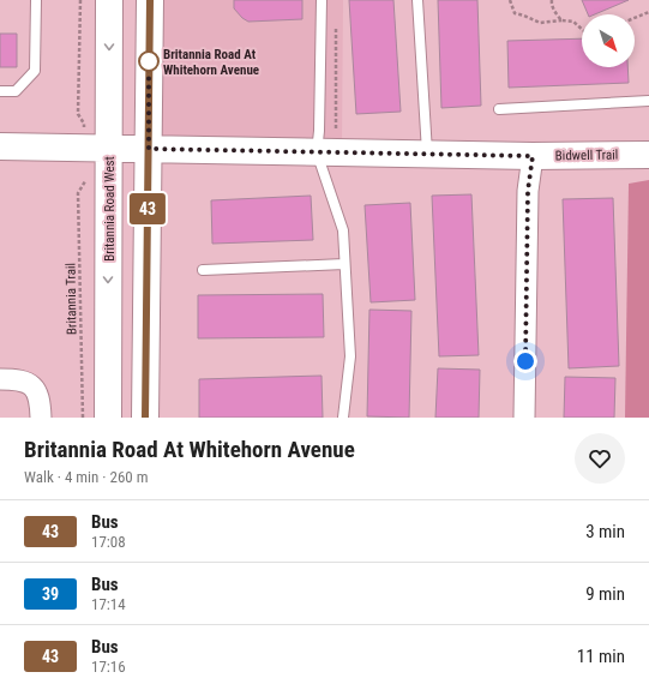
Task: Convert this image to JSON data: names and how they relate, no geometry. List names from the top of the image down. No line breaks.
{"streets":{"main road":["Bidwell Trail","Britannia Road West"],"path":["Britannia Trail"]},"crossings":[["Bidwell Trail","Britannia Road West"]],"places":["Britannia Road At Whitehorn Avenue"],"lines":["bus line 43"],"north":"bottom right","page":{"on_map":"43","heading":["Britannia Road At Whitehorn Avenue","Walk · 4 min · 260 m"],"list":[{"mark":"43","name":"Bus","note":"17:08","value":"3 min"},{"mark":"39","name":"Bus","note":"17:14","value":"9 min"},{"mark":"43","name":"Bus","note":"17:16","value":"11 min"}]}}
